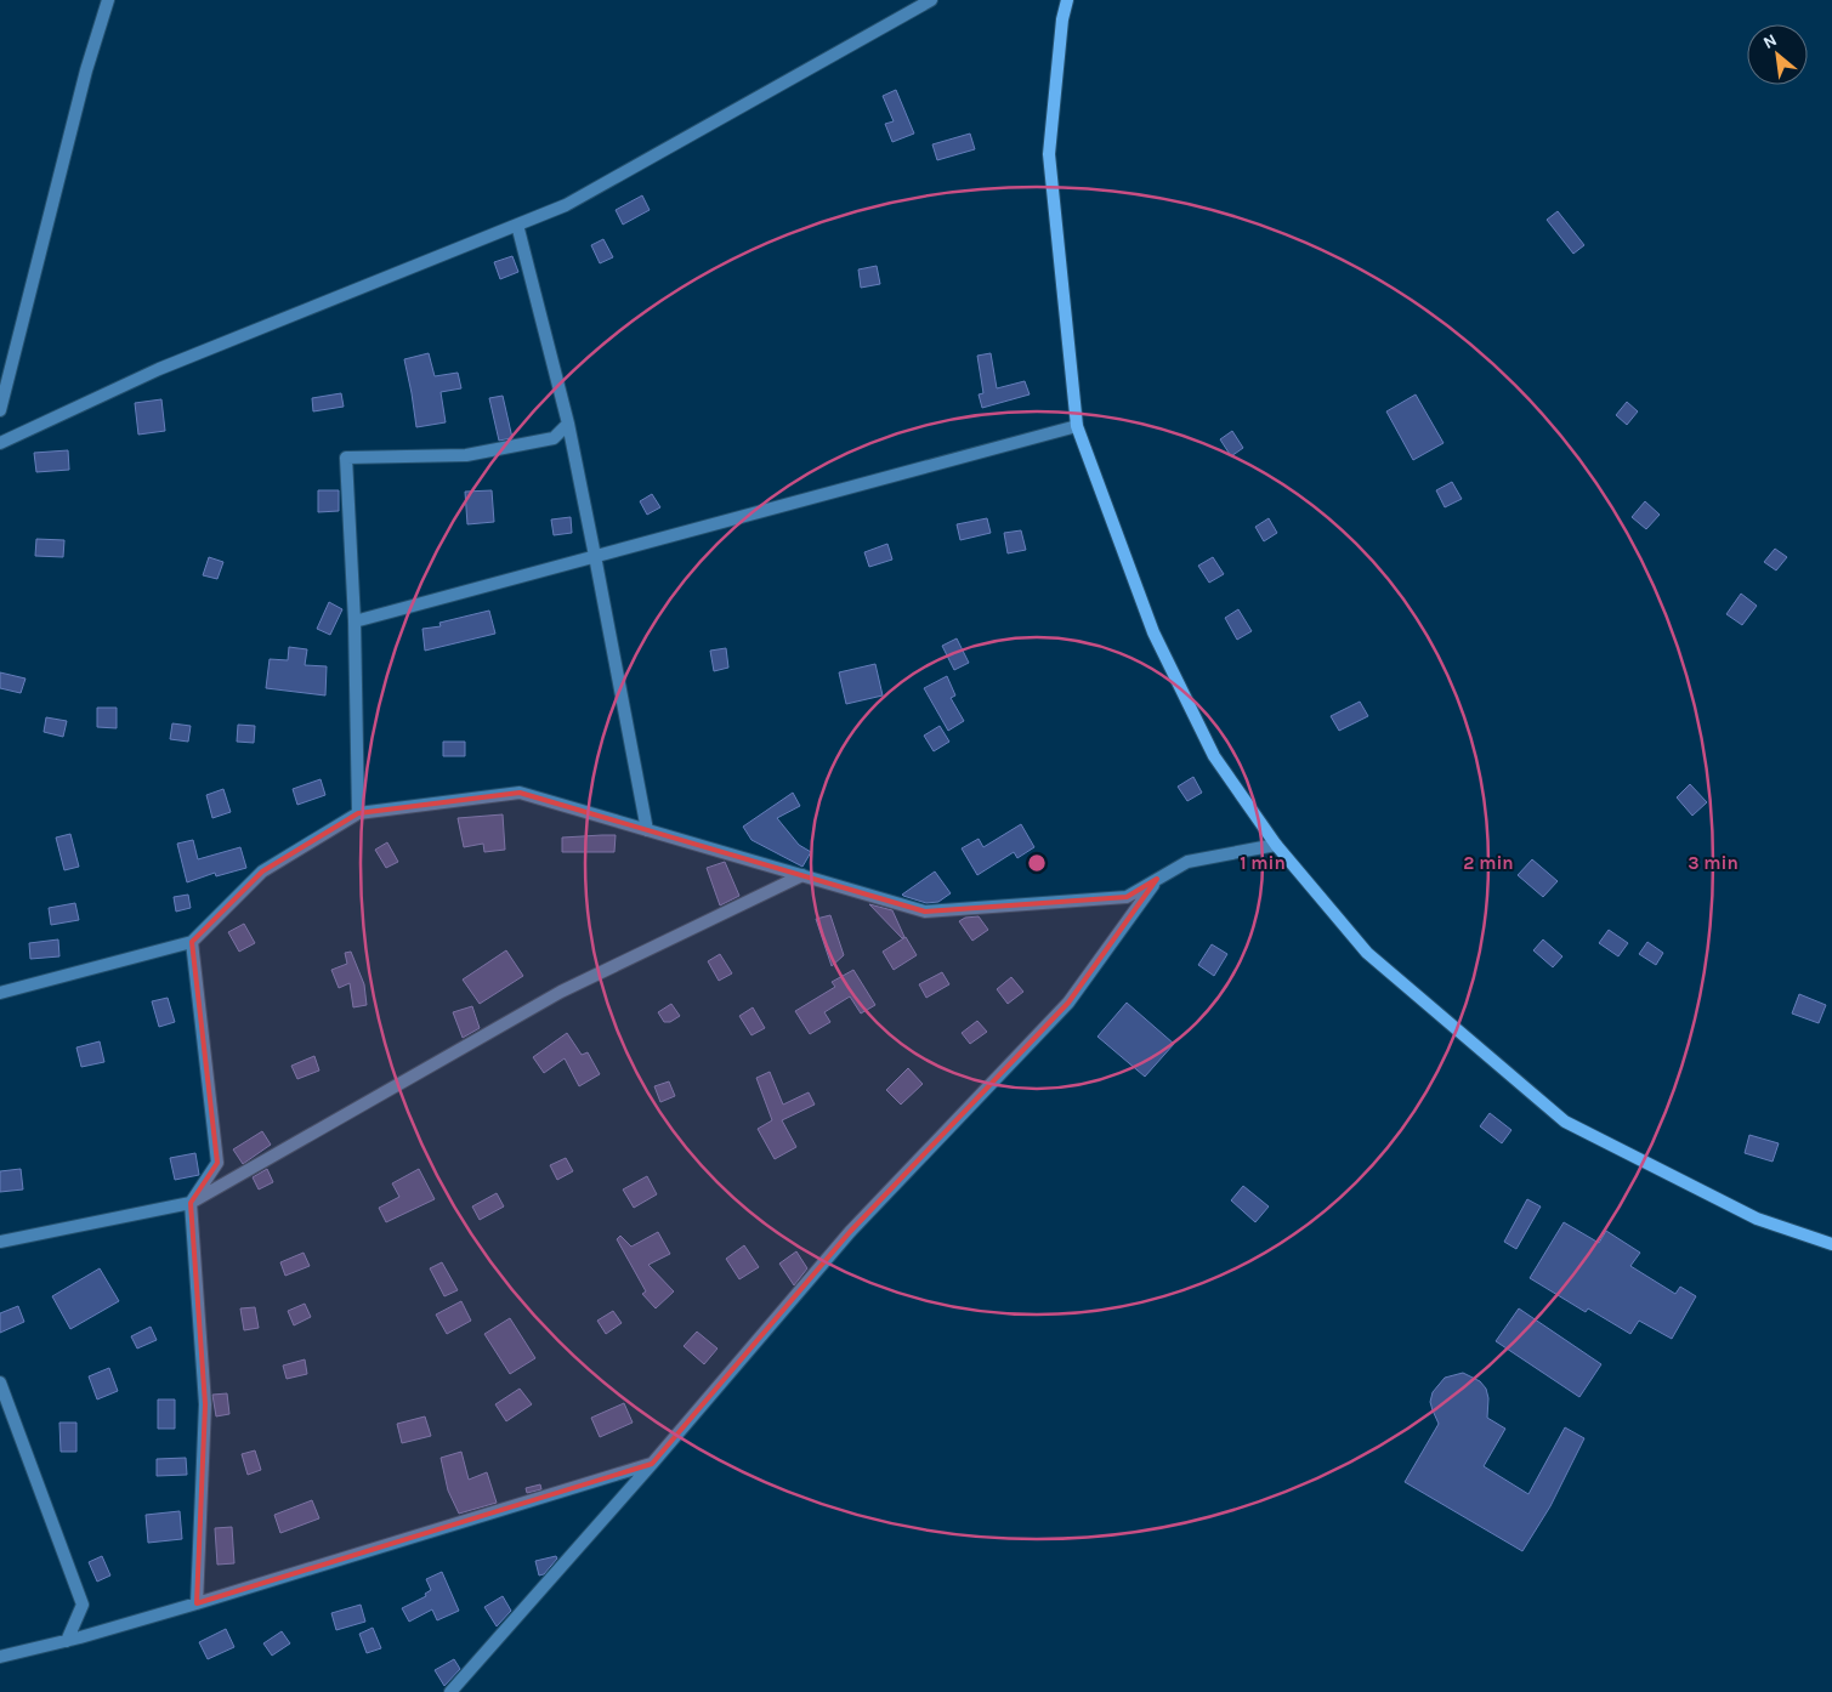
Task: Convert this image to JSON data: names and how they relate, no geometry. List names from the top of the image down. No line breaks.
{"north":"top left","rings":["1 min","2 min","3 min"]}
